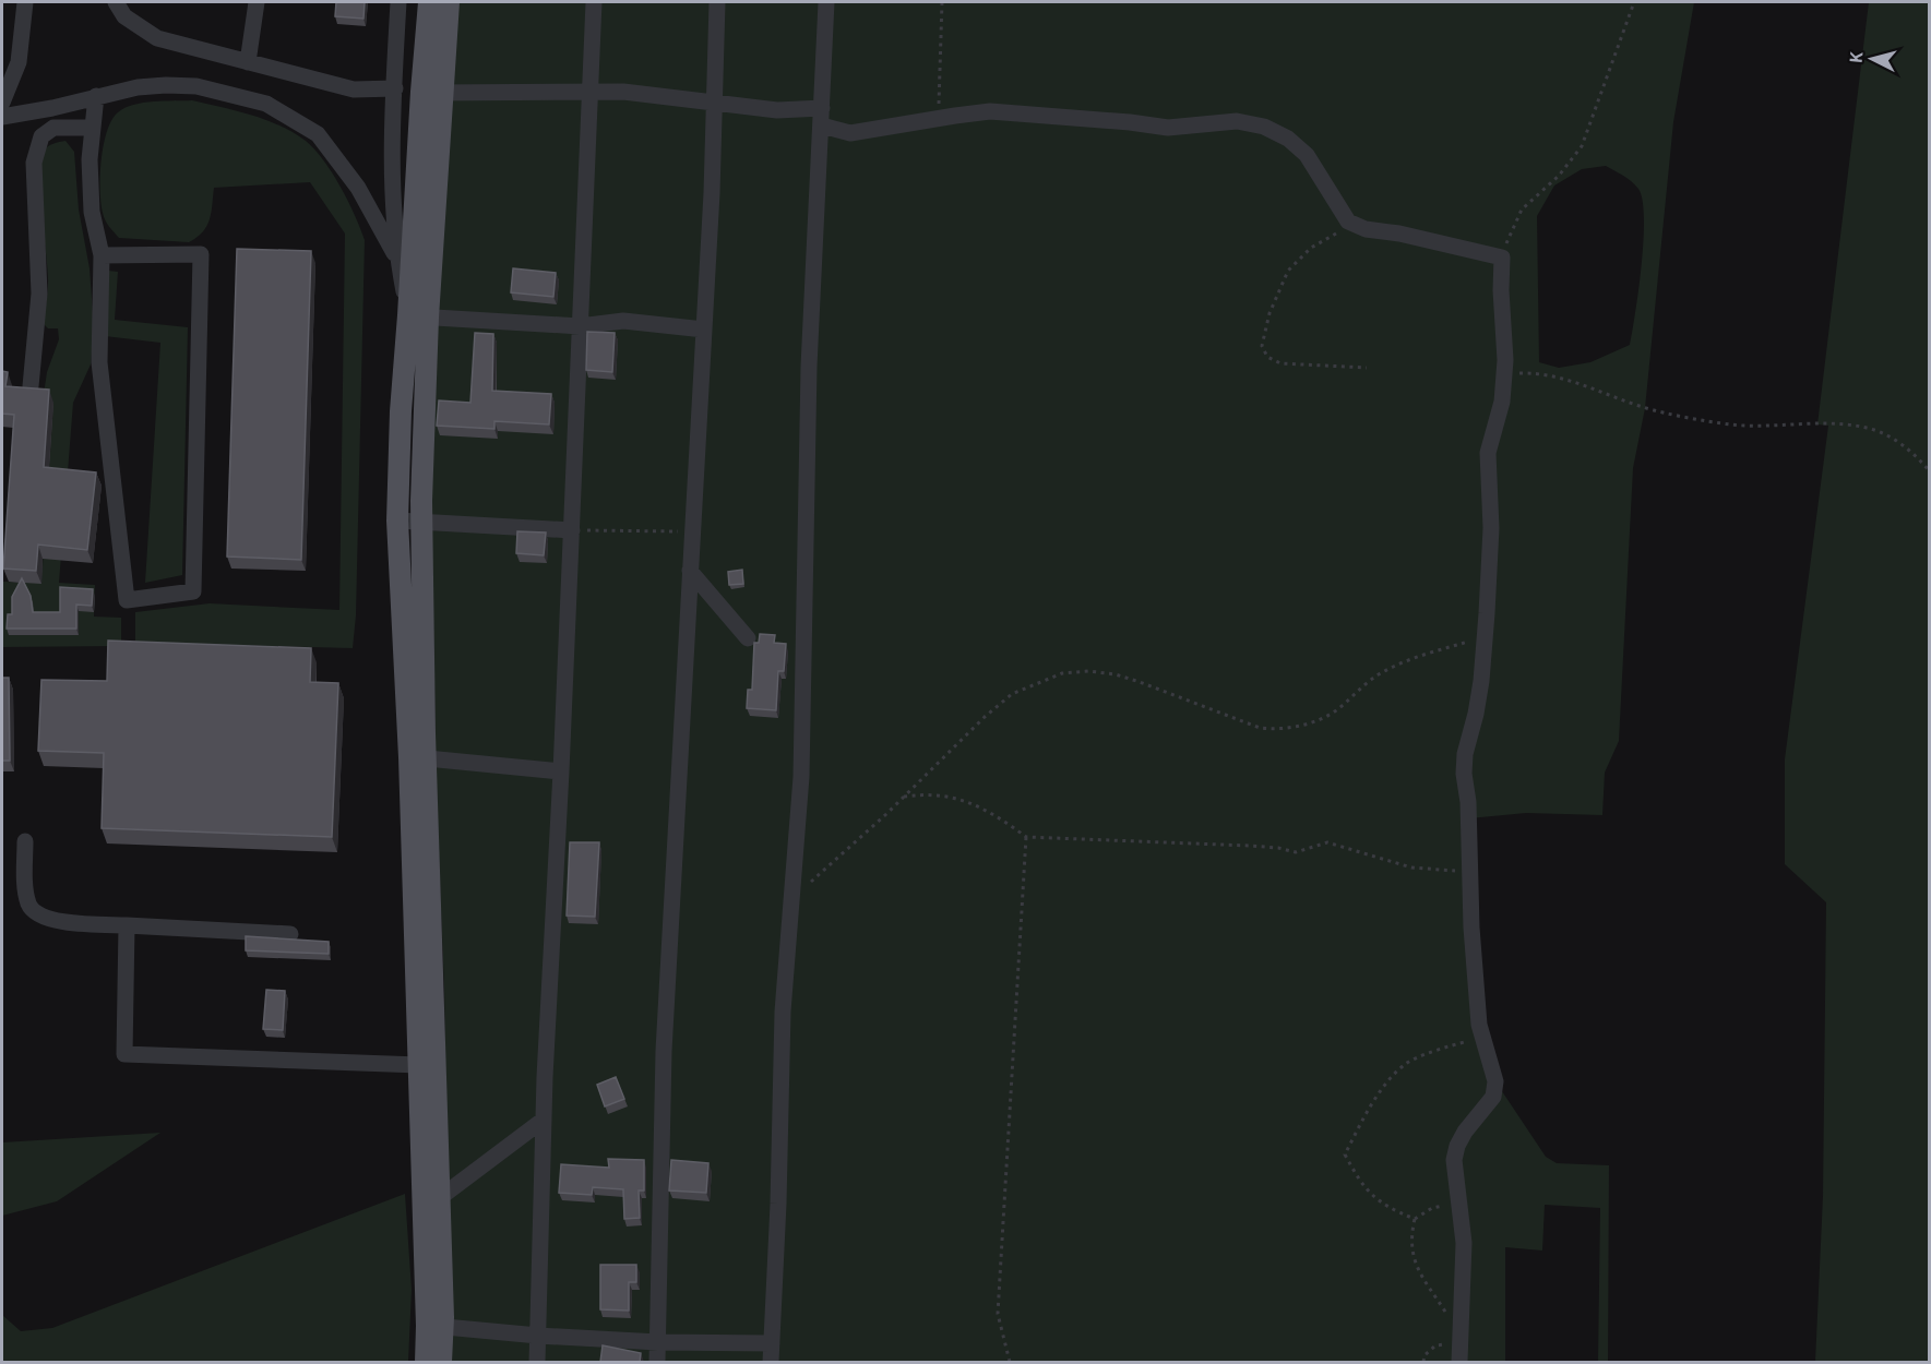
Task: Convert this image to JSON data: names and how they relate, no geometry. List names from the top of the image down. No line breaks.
{"north":"left"}
